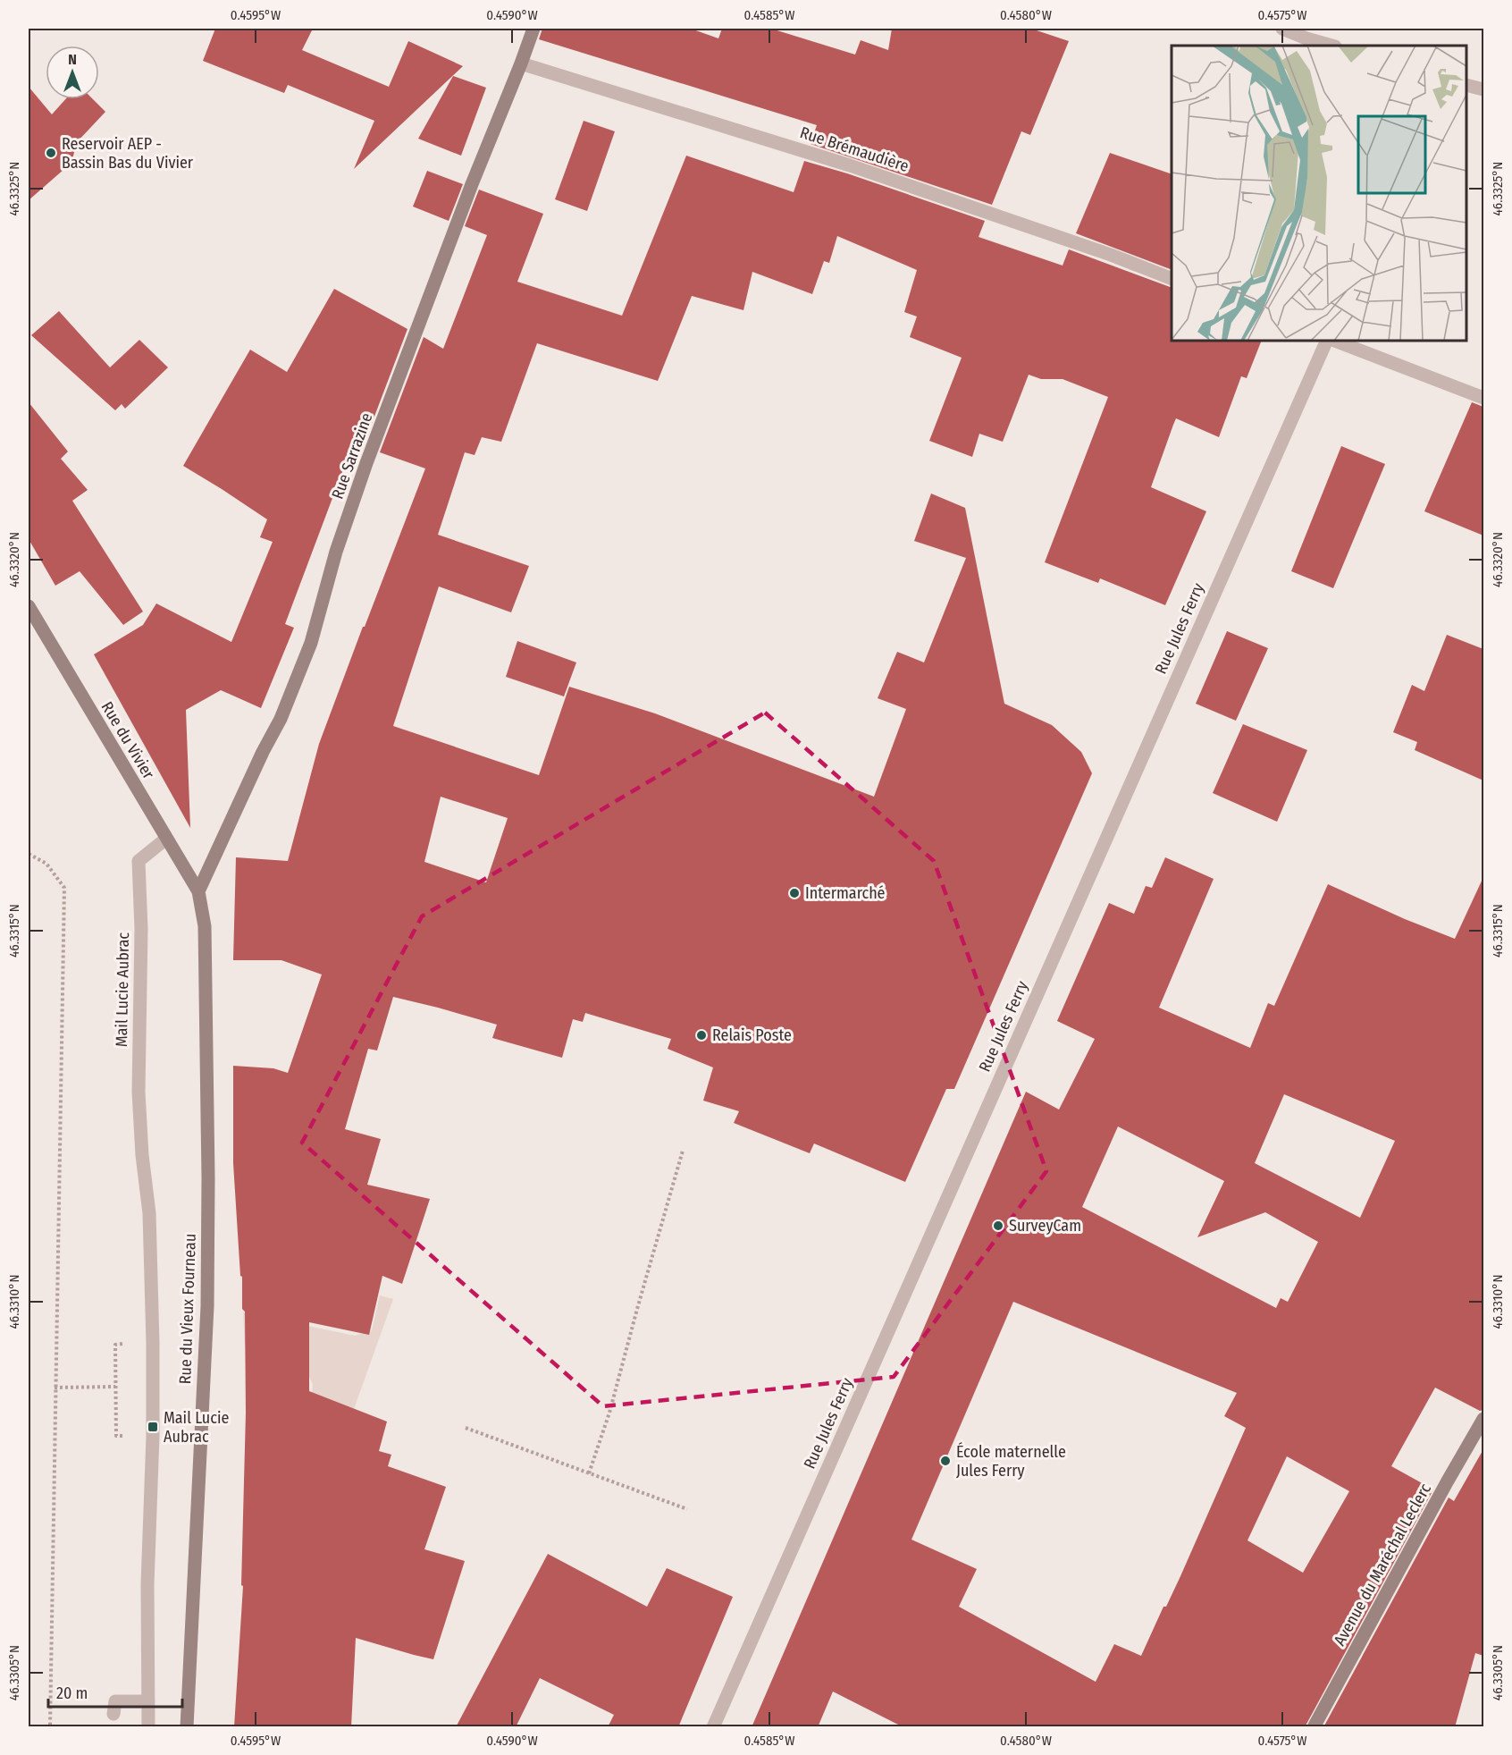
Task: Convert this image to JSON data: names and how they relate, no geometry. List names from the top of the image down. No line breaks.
{"streets":{"main road":["Rue Sarrazine","Rue du Vivier","Rue du Vieux Fourneau","Avenue du Maréchal Leclerc"],"street":["Rue Brémaudière","Rue Jules Ferry","Mail Lucie Aubrac"]},"crossings":[["Rue Brémaudière","Rue Sarrazine"],["Rue Sarrazine","Rue du Vivier"],["Rue Sarrazine","Rue du Vieux Fourneau"],["Rue du Vivier","Mail Lucie Aubrac"],["Rue du Vivier","Rue du Vieux Fourneau"]],"places":{"other":["Reservoir AEP - Bassin Bas du Vivier","Intermarché","Relais Poste","SurveyCam","École maternelle Jules Ferry"],"transit":["Mail Lucie Aubrac"]},"scale_bar":"20 m","north":"top","coordinates":["0.4595°W","0.4590°W","0.4585°W","0.4580°W","0.4575°W","46.3325°N","46.3320°N","46.3315°N","46.3310°N","46.3305°N"]}
